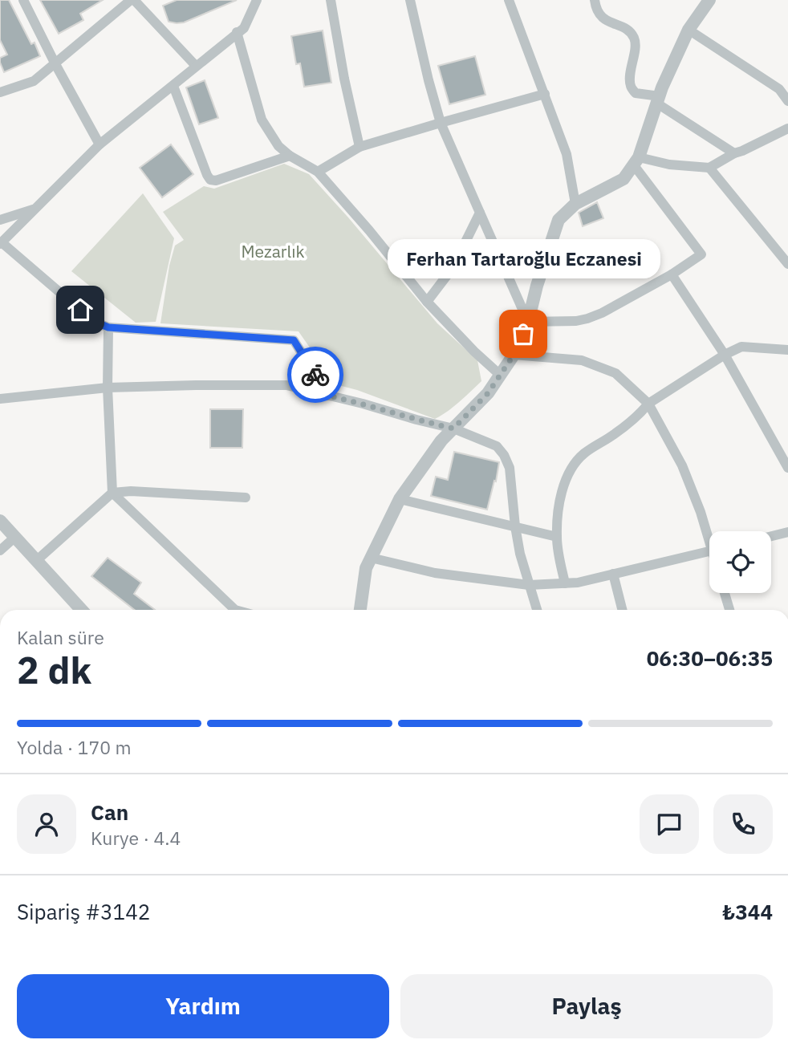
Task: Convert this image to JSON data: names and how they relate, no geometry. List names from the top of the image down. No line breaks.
{"parks":["Mezarlık"],"places":["Ferhan Tartaroğlu Eczanesi"],"page":{"bubble":"Ferhan Tartaroğlu Eczanesi","heading":["2 dk","Kalan süre","06:30–06:35"],"panel":["Can","Kurye · 4.4","Sipariş #3142","₺344"],"bar":"Yolda · 170 m","buttons":["Yardım","Paylaş"]}}
